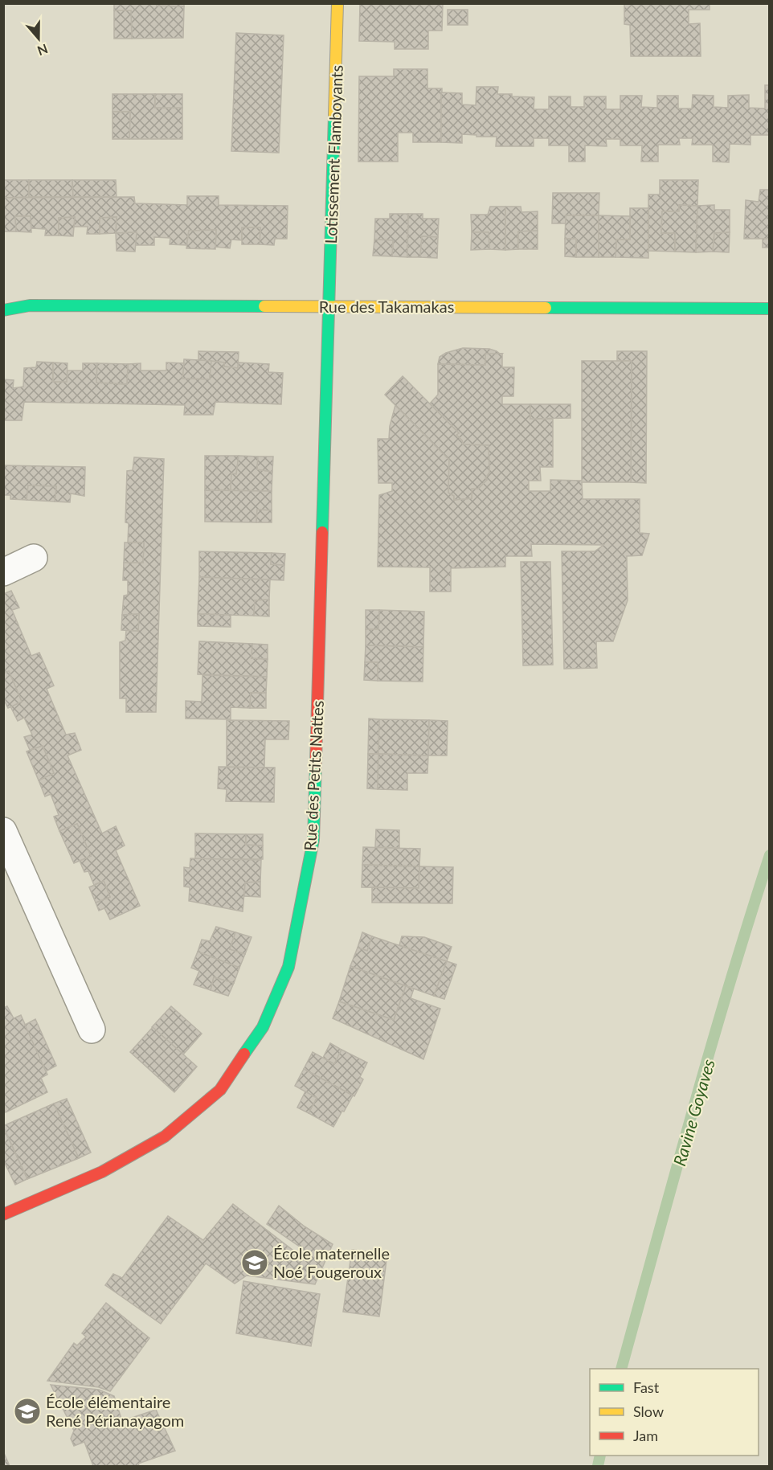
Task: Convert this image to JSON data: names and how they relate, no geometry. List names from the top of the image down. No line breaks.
{"streets":{"street":["Lotissement Flamboyants","Rue des Takamakas","Rue des Petits Nattes"]},"crossings":[["Lotissement Flamboyants","Rue des Takamakas"],["Lotissement Flamboyants","Rue des Petits Nattes"],["Rue des Takamakas","Rue des Petits Nattes"]],"water":["Ravine Goyaves"],"places":{"school or university":["École maternelle Noé Fougeroux","École élémentaire René Périanayagom"]},"legend":["Fast","Slow","Jam"],"north":"bottom"}
